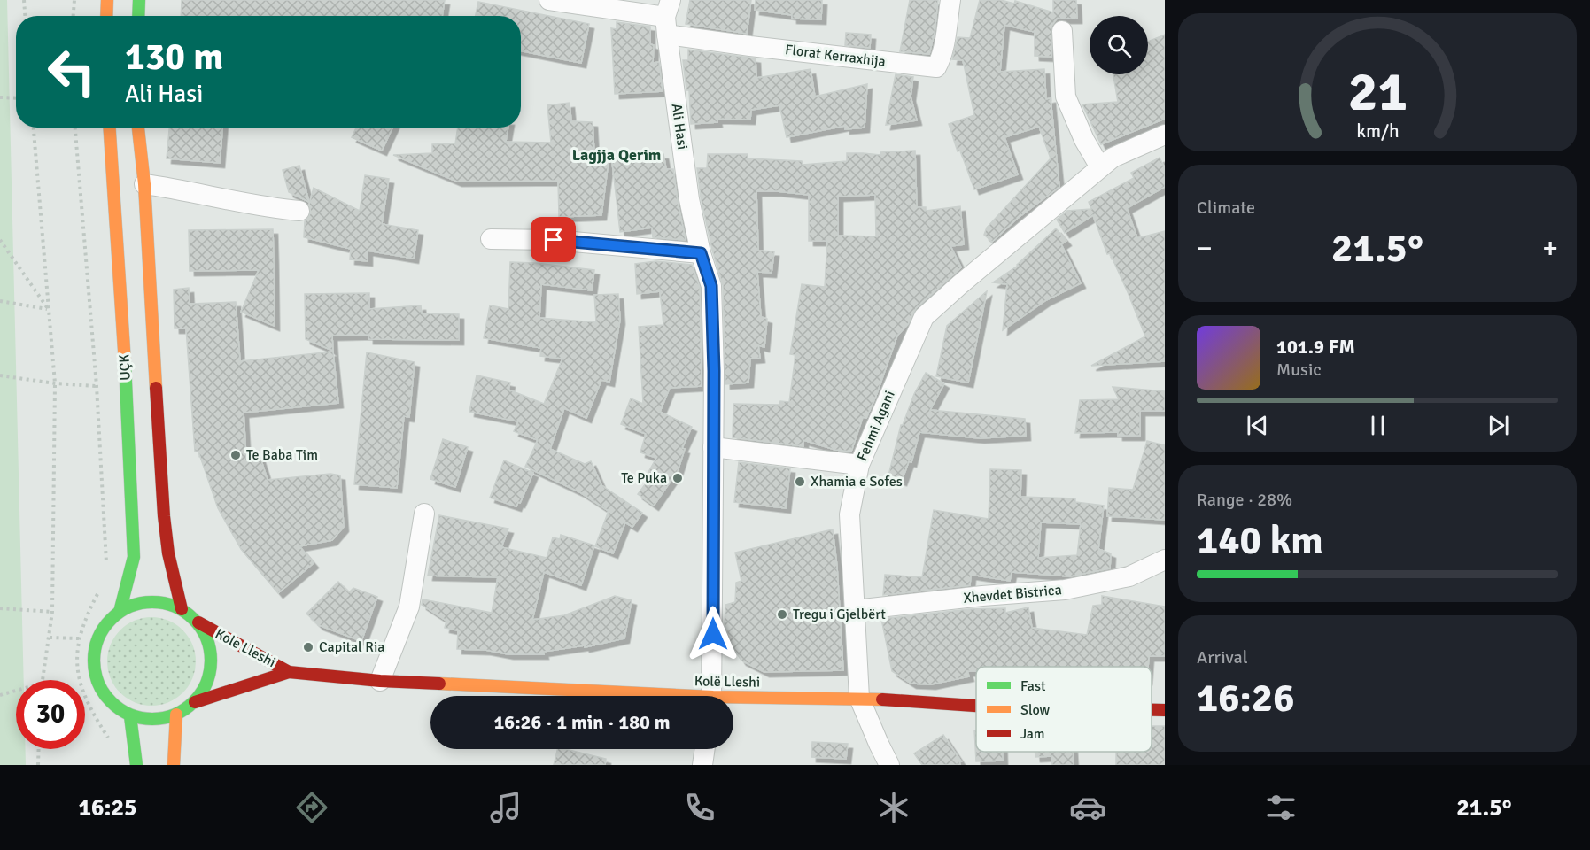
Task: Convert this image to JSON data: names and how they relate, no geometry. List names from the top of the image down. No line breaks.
{"streets":{"street":["Florat Kerraxhija","Ali Hasi","UÇK","Fehmi Agani","Xhevdet Bistrica","Kole Lleshi","Kolë Lleshi"]},"crossings":[["Florat Kerraxhija","Ali Hasi"],["UÇK","Kole Lleshi"],["Fehmi Agani","Xhevdet Bistrica"],["Fehmi Agani","Kolë Lleshi"],["Kole Lleshi","Kolë Lleshi"]],"districts":["Lagjja Qerim"],"places":["Te Baba Tim","Te Puka","Xhamia e Sofes","Tregu i Gjelbërt","Capital Ria"],"legend":["Fast","Slow","Jam"],"page":{"turn":["130 m","Ali Hasi"],"tile":["Climate",["Range · 28%","140 km"],["Arrival","16:26"]],"heat":["−","21.5°","+"],"song":["101.9 FM","Music"],"limit":"30","trip":"16:26 · 1 min · 180 m","tabs":["16:25","21.5°"],"gauge":["21","km/h"]}}
